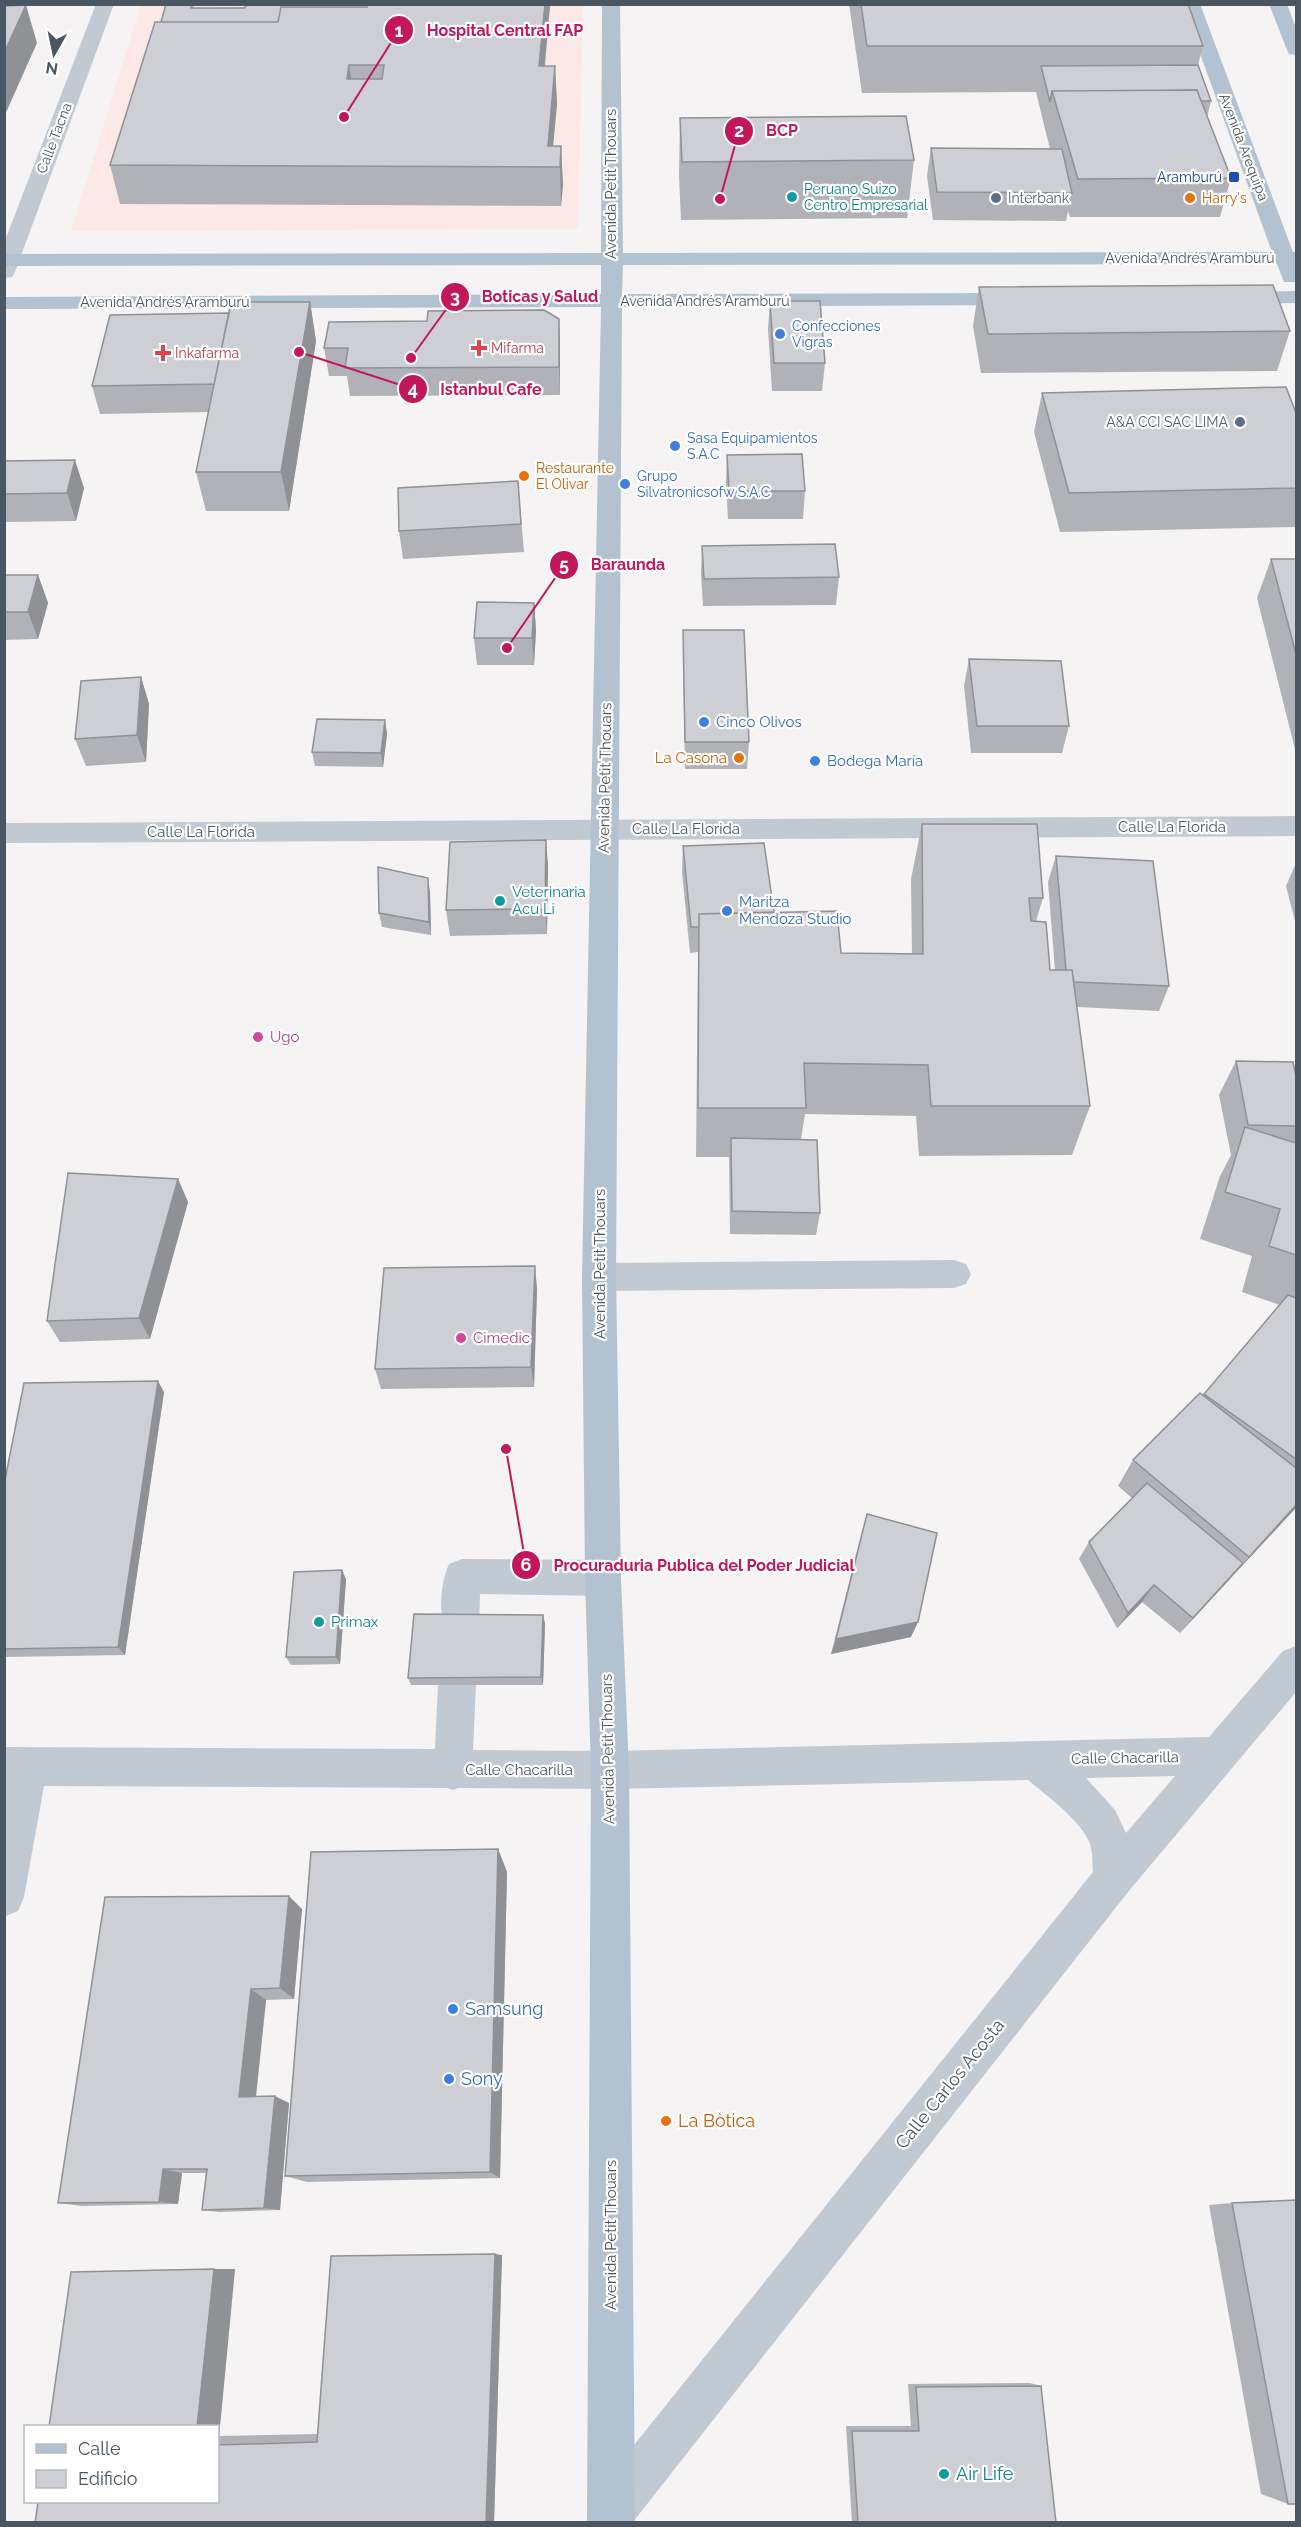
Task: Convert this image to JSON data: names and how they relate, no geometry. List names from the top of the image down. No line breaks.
{"streets":{"main road":["Avenida Arequipa","Avenida Petit Thouars","Avenida Andrés Aramburú"],"street":["Calle Tacna","Calle La Florida","Calle Chacarilla","Calle Carlos Acosta"]},"crossings":[["Calle Tacna","Avenida Andrés Aramburú"],["Avenida Arequipa","Avenida Andrés Aramburú"],["Avenida Petit Thouars","Avenida Andrés Aramburú"],["Avenida Petit Thouars","Calle La Florida"],["Avenida Petit Thouars","Calle Chacarilla"],["Avenida Petit Thouars","Calle Carlos Acosta"],["Calle Chacarilla","Calle Carlos Acosta"]],"places":{"other":["Hospital Central FAP","Peruano Suizo Centro Empresarial","Interbank","Harry's","BCP","Confecciones Vigras","Istanbul Cafe","Boticas y Salud","A&A CCI SAC LIMA","Sasa Equipamientos S.A.C","Restaurante El Olivar","Grupo Silvatronicsofw S.A.C","Baraunda","Cinco Olivos","La Casona","Bodega María","Veterinaria Acu Li","Maritza Mendoza Studio","Ugo","Cimedic","Procuraduria Publica del Poder Judicial","Primax","Samsung","Sony","La Bòtica","Air Life"],"transit":["Aramburú"],"health":["Mifarma","Inkafarma"]},"legend":["Calle","Edificio"],"north":"bottom"}
